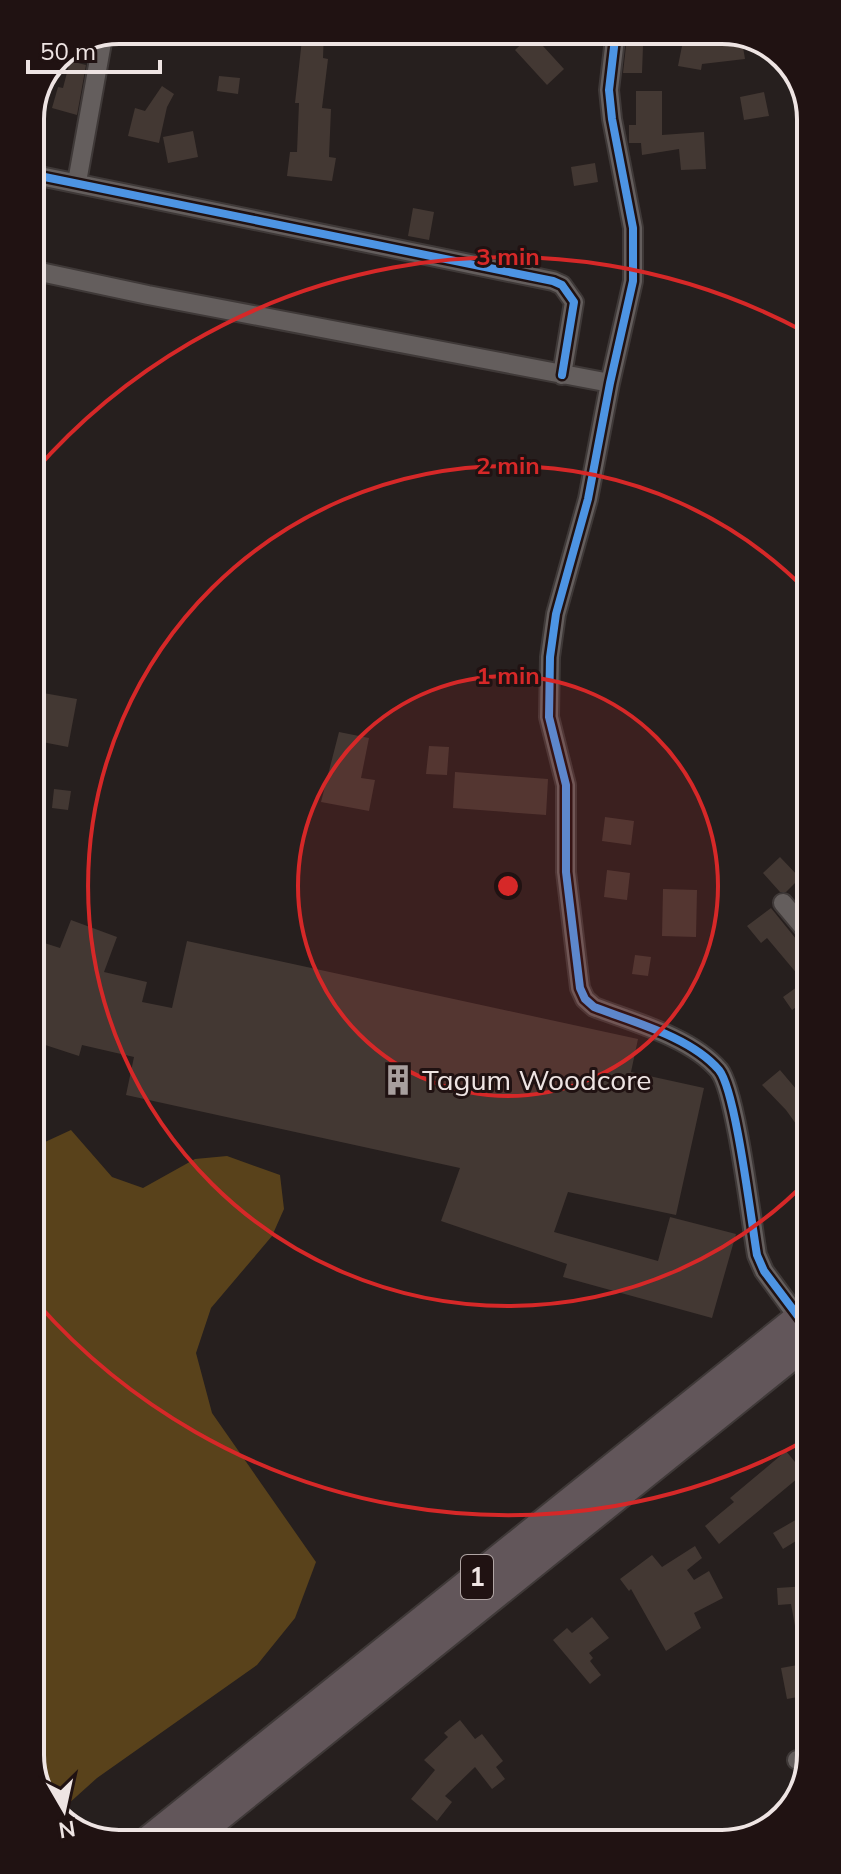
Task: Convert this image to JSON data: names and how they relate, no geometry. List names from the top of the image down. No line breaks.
{"streets":{"highway":["1"]},"places":{"building":["Tagum Woodcore"]},"scale_bar":"50 m","north":"bottom","rings":["3 min","2 min","1 min"]}
